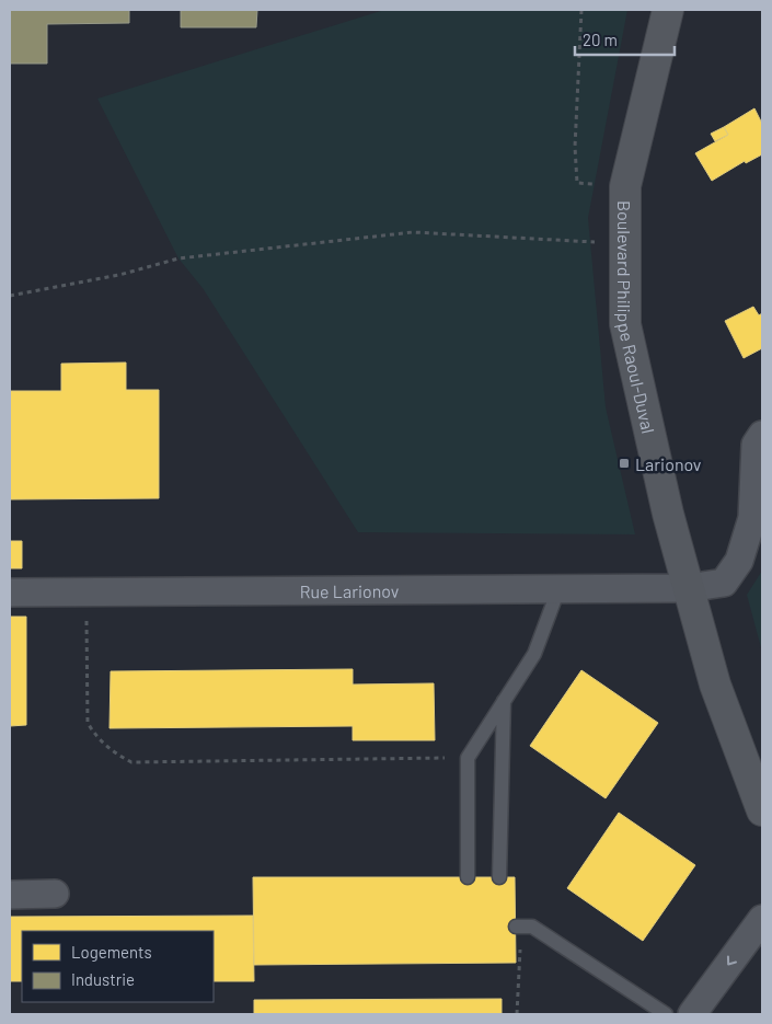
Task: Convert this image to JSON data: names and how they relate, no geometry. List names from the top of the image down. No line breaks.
{"streets":{"street":["Boulevard Philippe Raoul-Duval","Rue Larionov"]},"crossings":[["Boulevard Philippe Raoul-Duval","Rue Larionov"]],"places":{"transit":["Larionov"]},"legend":["Logements","Industrie"],"scale_bar":"20 m"}
